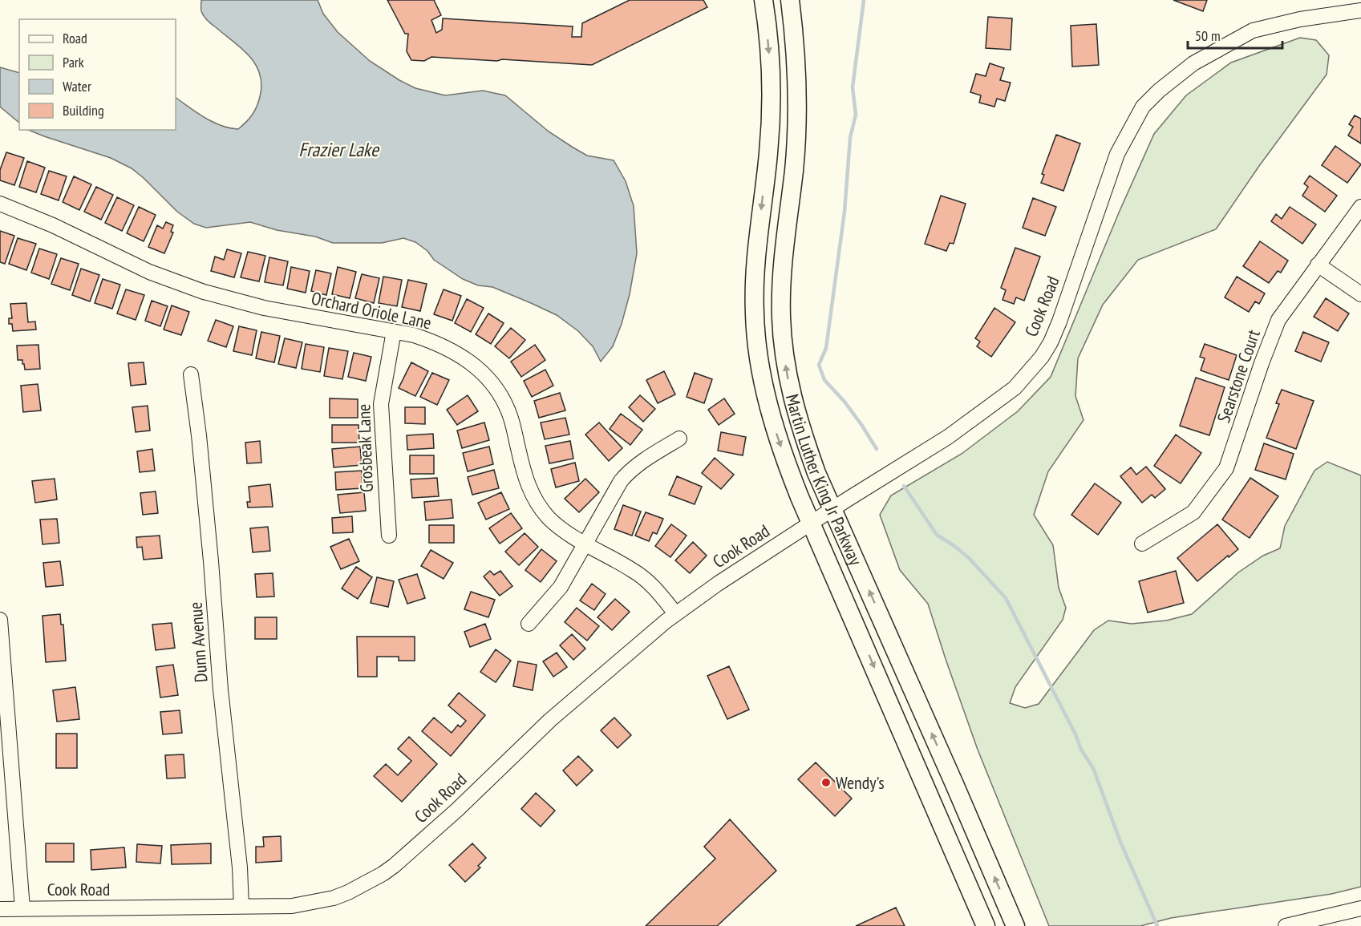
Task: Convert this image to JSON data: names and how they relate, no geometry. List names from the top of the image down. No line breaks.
{"streets":{"main road":["Martin Luther King Jr Parkway"],"street":["Cook Road","Orchard Oriole Lane","Searstone Court","Grosbeak Lane","Dunn Avenue"]},"crossings":[["Cook Road","Orchard Oriole Lane"],["Cook Road","Martin Luther King Jr Parkway"],["Cook Road","Dunn Avenue"],["Orchard Oriole Lane","Grosbeak Lane"]],"water":["Frazier Lake"],"places":["Wendy's"],"legend":["Road","Park","Water","Building"],"scale_bar":"50 m"}
